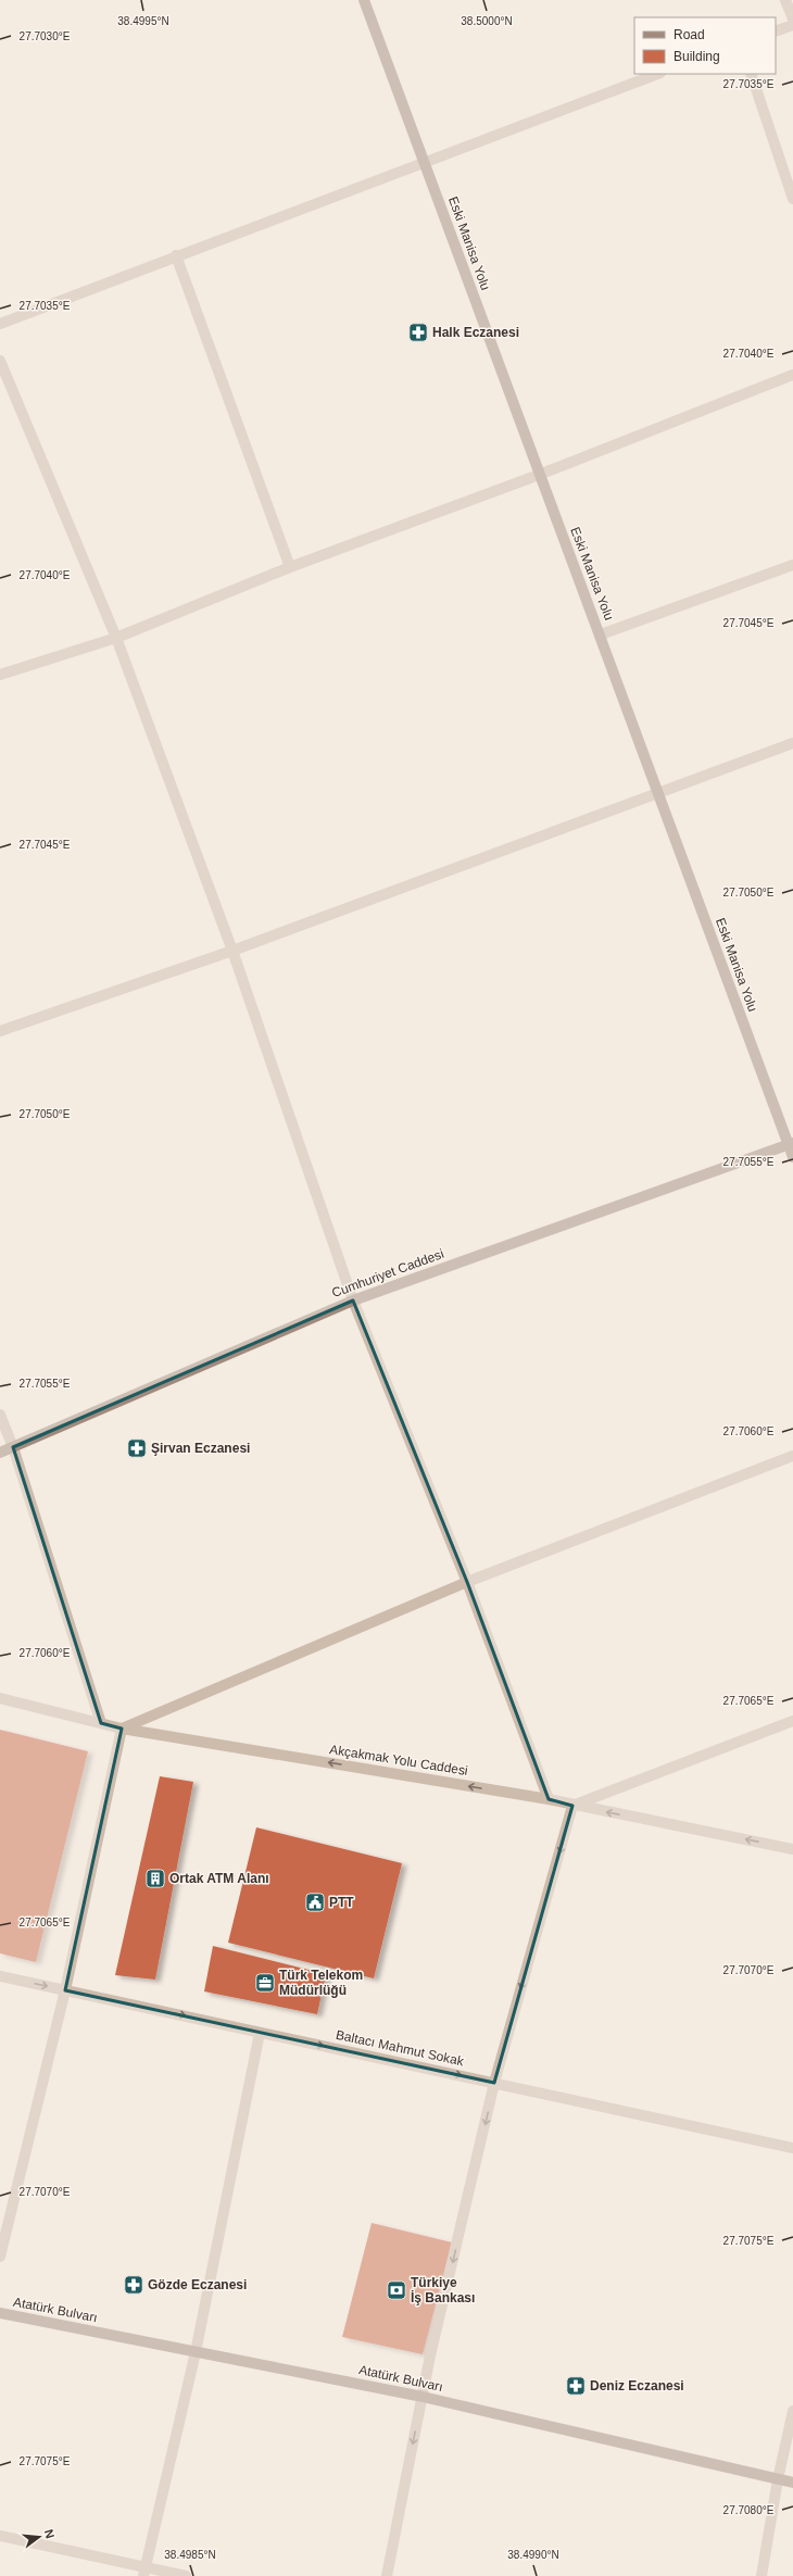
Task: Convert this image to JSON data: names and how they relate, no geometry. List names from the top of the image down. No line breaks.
{"streets":{"main road":["Eski Manisa Yolu","Cumhuriyet Caddesi","Atatürk Bulvarı"],"street":["Akçakmak Yolu Caddesi","Baltacı Mahmut Sokak"]},"crossings":[["Eski Manisa Yolu","Cumhuriyet Caddesi"]],"one_way":["Akçakmak Yolu Caddesi","Baltacı Mahmut Sokak"],"places":{"pharmacy":["Halk Eczanesi","Şirvan Eczanesi","Gözde Eczanesi","Deniz Eczanesi"],"building":["Ortak ATM Alanı"],"public building":["PTT"],"office":["Türk Telekom Müdürlüğü"],"bank":["Türkiye İş Bankası"]},"legend":["Road","Building"],"north":"right","coordinates":["38.4995°N","38.5000°N","27.7030°E","27.7035°E","27.7040°E","27.7045°E","27.7050°E","27.7055°E","27.7060°E","27.7065°E","27.7070°E","27.7075°E","27.7080°E","38.4985°N","38.4990°N"]}
